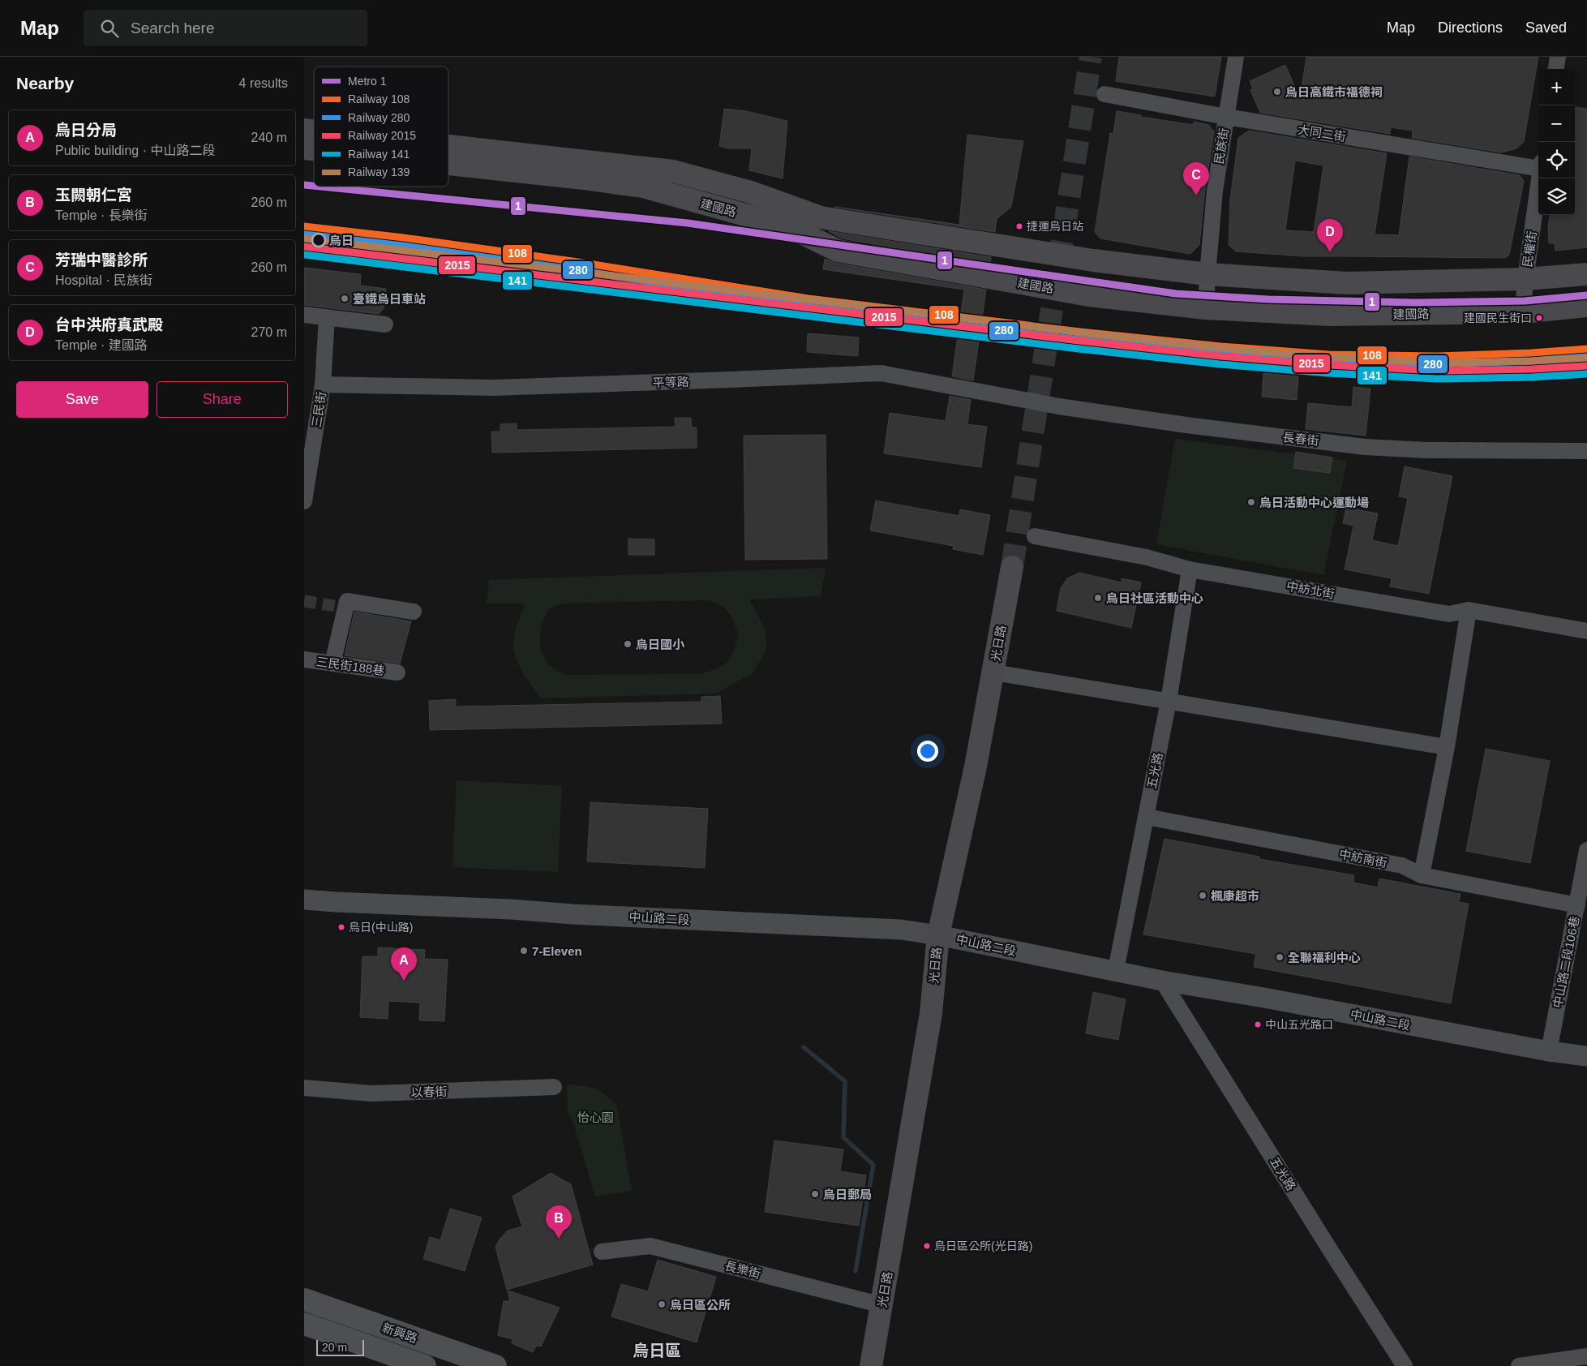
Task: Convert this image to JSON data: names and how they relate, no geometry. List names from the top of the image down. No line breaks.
{"streets":{"main road":["建國路","光日路","新興路"],"street":["大同二街","民族街","民權街","平等路","三民街","長春街","中紡北街","三民街188巷","五光路","中紡南街","中山路二段","中山路二段106巷","以春街","長樂街"]},"crossings":[["大同二街","民族街"],["民族街","建國路"],["建國路","民權街"],["平等路","三民街"],["平等路","長春街"],["中紡北街","五光路"],["光日路","中山路二段"],["光日路","長樂街"],["五光路","中紡南街"],["五光路","中山路二段"],["中紡南街","中山路二段106巷"],["中山路二段","中山路二段106巷"]],"districts":["烏日區"],"parks":["怡心園"],"places":["烏日高鐵市福德祠","捷運烏日站","烏日","臺鐵烏日車站","建國民生街口","烏日活動中心運動場","烏日社區活動中心","烏日國小","楓康超市","烏日(中山路)","7-Eleven","全聯福利中心","中山五光路口","烏日郵局","烏日區公所(光日路)","烏日區公所"],"lines":["metro line 1","rail line 108","rail line 280","rail line 139","rail line 2015","rail line 141"],"legend":["Metro 1","Railway 108","Railway 280","Railway 2015","Railway 141","Railway 139"],"scale_bar":"20 m","page":{"header":"Map","search":"Search here","nav":["Map","Directions","Saved"],"heading":["Nearby","4 results"],"map_buttons":["+","−"],"list":[{"mark":"A","name":"烏日分局","note":"Public building · 中山路二段","value":"240 m"},{"mark":"B","name":"玉闕朝仁宮","note":"Temple · 長樂街","value":"260 m"},{"mark":"C","name":"芳瑞中醫診所","note":"Hospital · 民族街","value":"260 m"},{"mark":"D","name":"台中洪府真武殿","note":"Temple · 建國路","value":"270 m"}],"pins":["C","D","A","B"],"buttons":["Save","Share"],"scale":"20 m"}}
